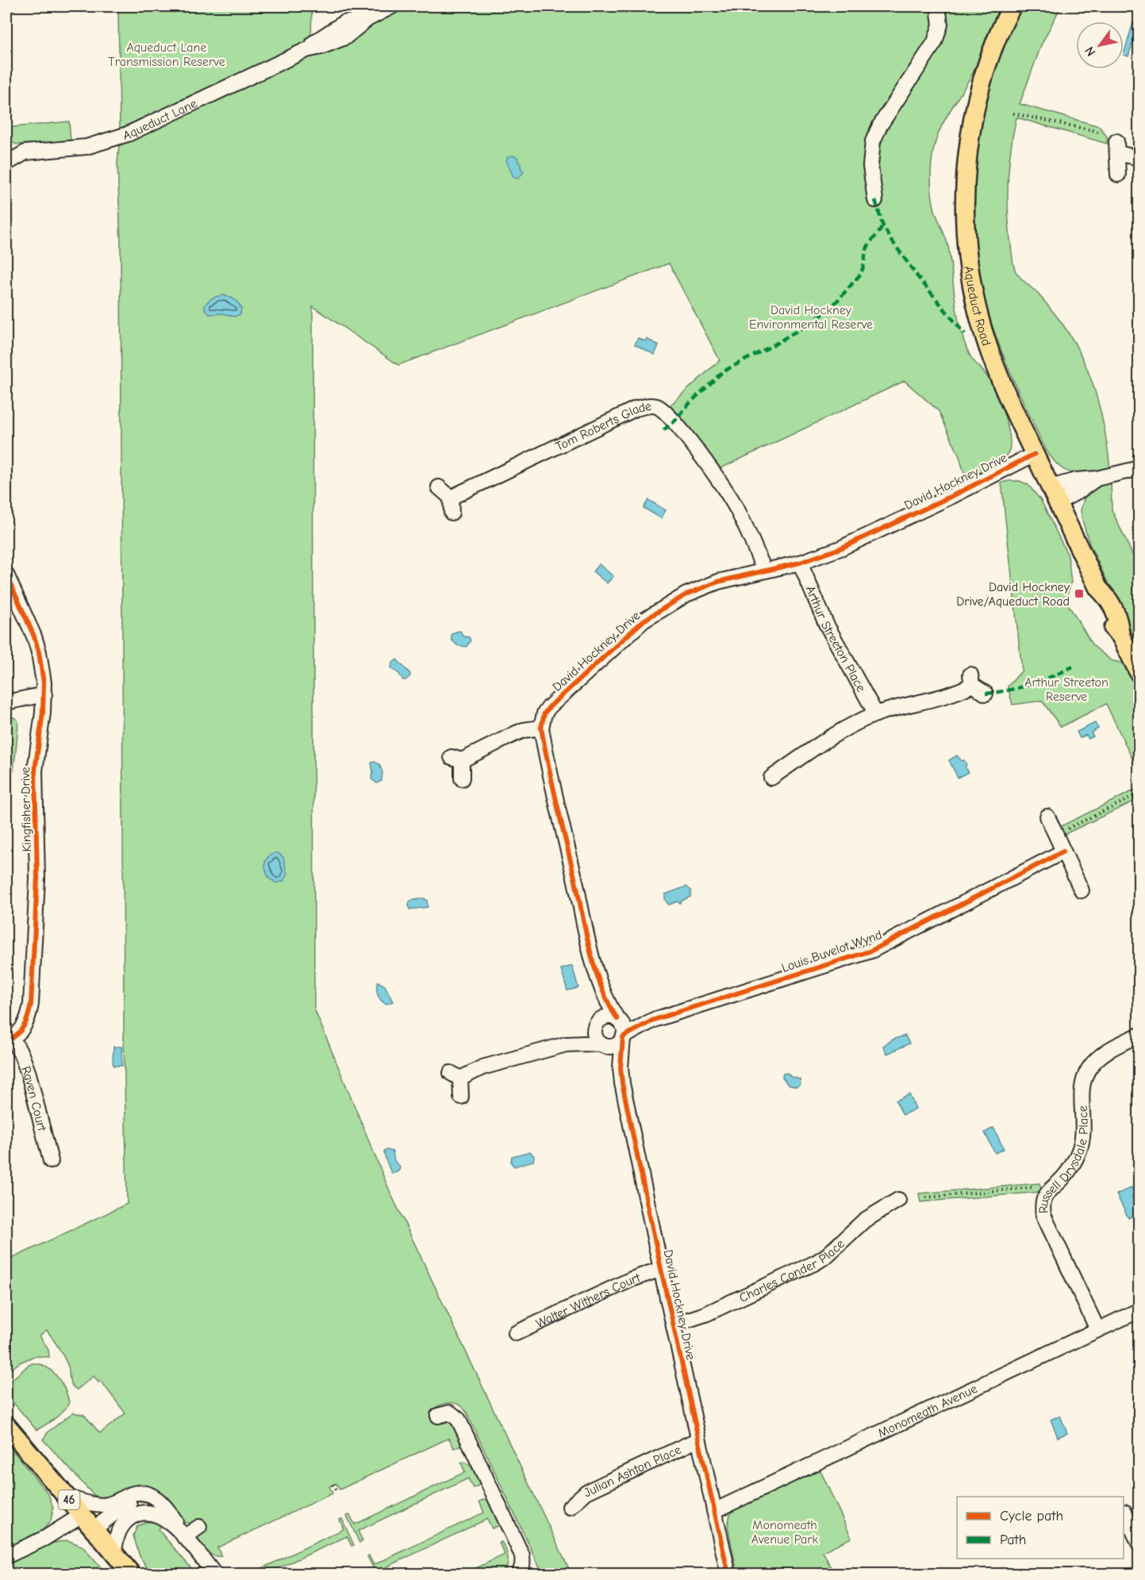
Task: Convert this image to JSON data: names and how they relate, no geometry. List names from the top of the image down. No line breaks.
{"streets":{"main road":["Aqueduct Road","46"],"street":["Aqueduct Lane","Tom Roberts Glade","David Hockney Drive","Arthur Streeton Place","Kingfisher Drive","Louis Buvelot Wynd","Raven Court","Russell Drysdale Place","Charles Conder Place","Walter Withers Court","Monomeath Avenue","Julian Ashton Place"]},"crossings":[["Aqueduct Road","David Hockney Drive"],["Tom Roberts Glade","David Hockney Drive"],["David Hockney Drive","Arthur Streeton Place"],["David Hockney Drive","Louis Buvelot Wynd"],["David Hockney Drive","Charles Conder Place"],["David Hockney Drive","Walter Withers Court"],["David Hockney Drive","Monomeath Avenue"],["David Hockney Drive","Julian Ashton Place"],["Kingfisher Drive","Raven Court"],["Russell Drysdale Place","Monomeath Avenue"]],"parks":["Aqueduct Lane Transmission Reserve","David Hockney Environmental Reserve","Arthur Streeton Reserve","Monomeath Avenue Park"],"places":{"transit":["David Hockney Drive/Aqueduct Road"]},"legend":["Cycle path","Path"],"north":"bottom left"}
